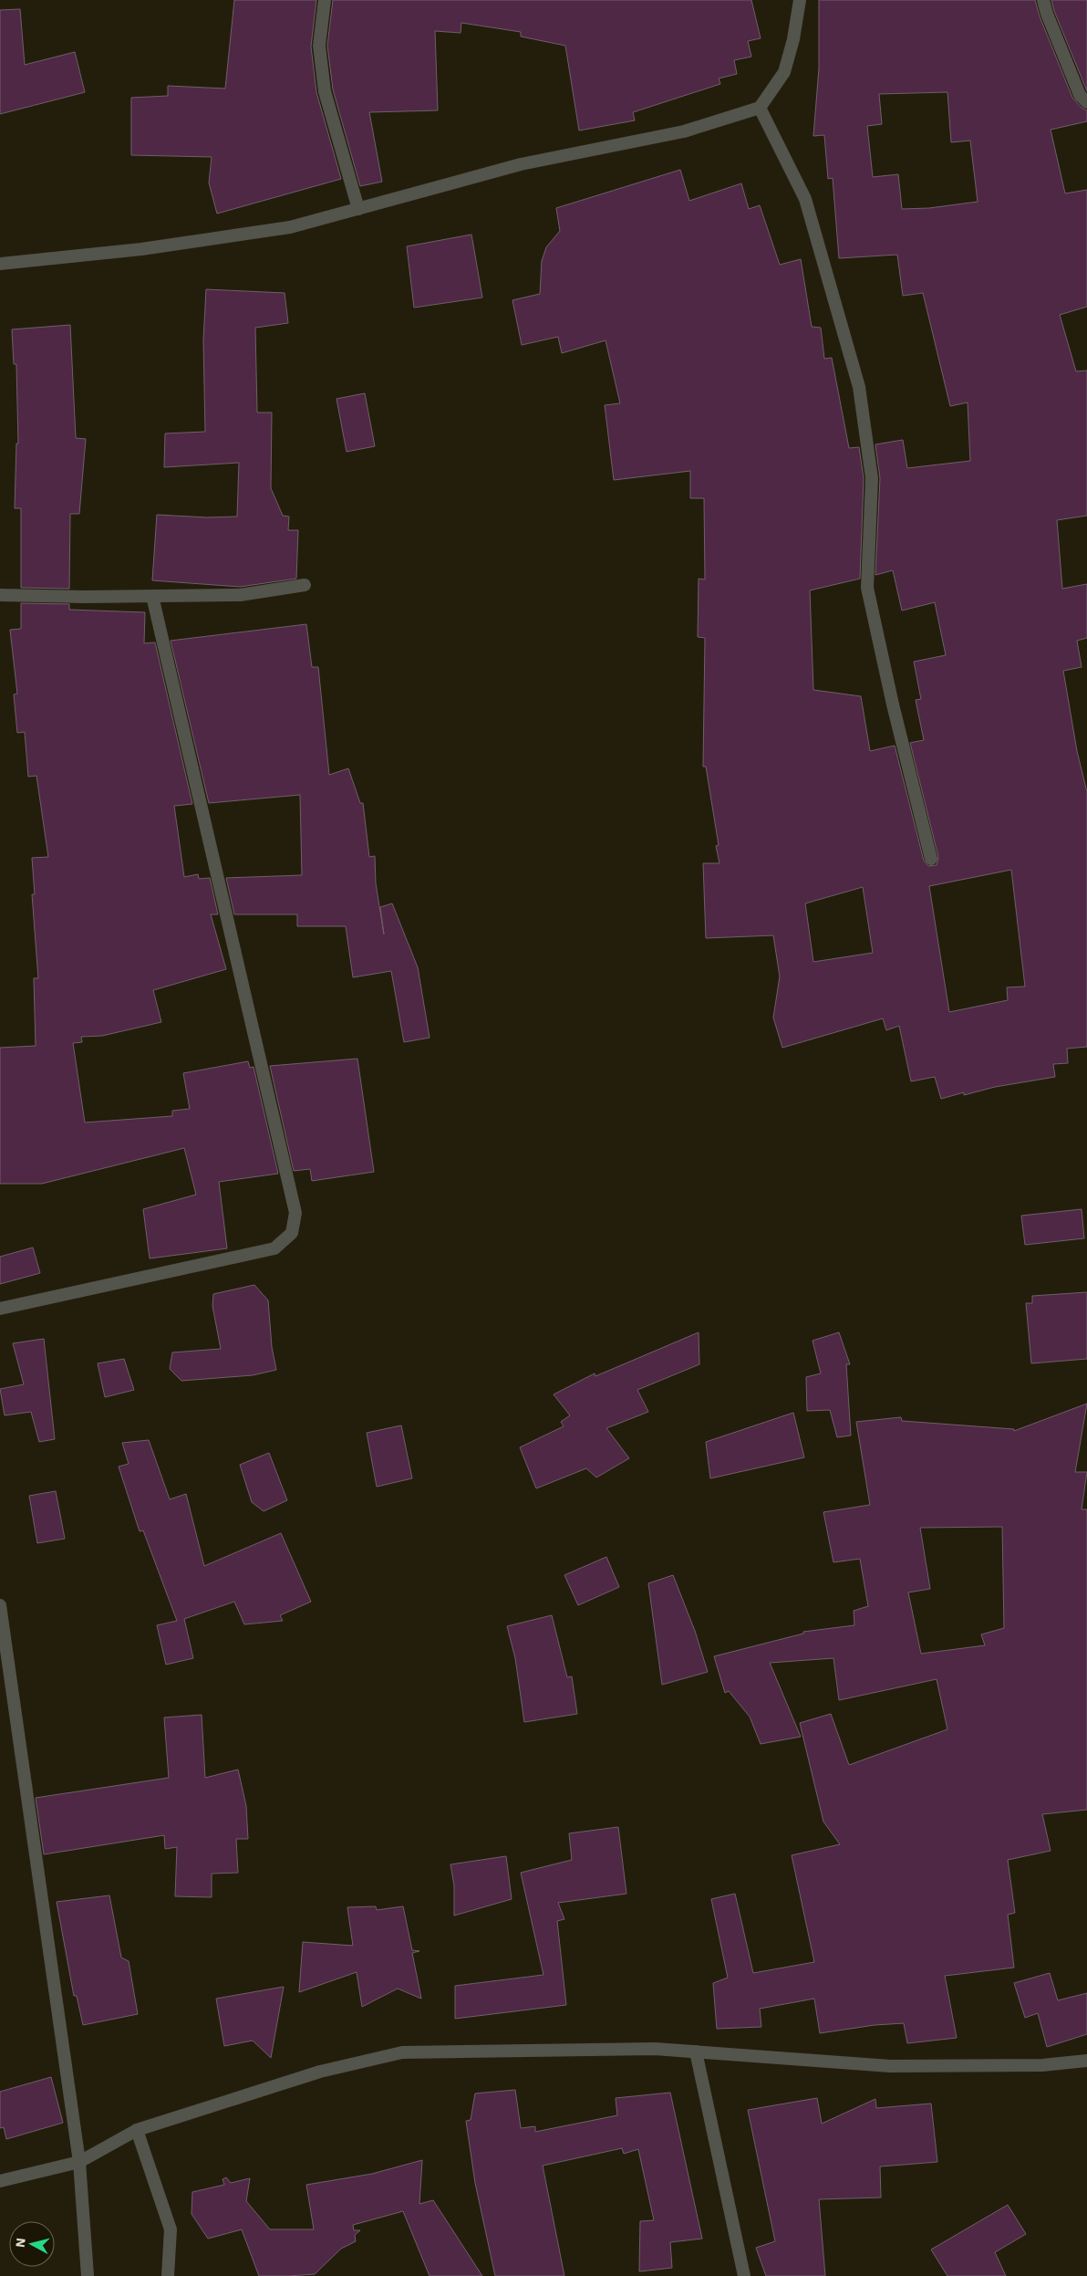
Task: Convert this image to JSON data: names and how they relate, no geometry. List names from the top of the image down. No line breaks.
{"north":"left"}
